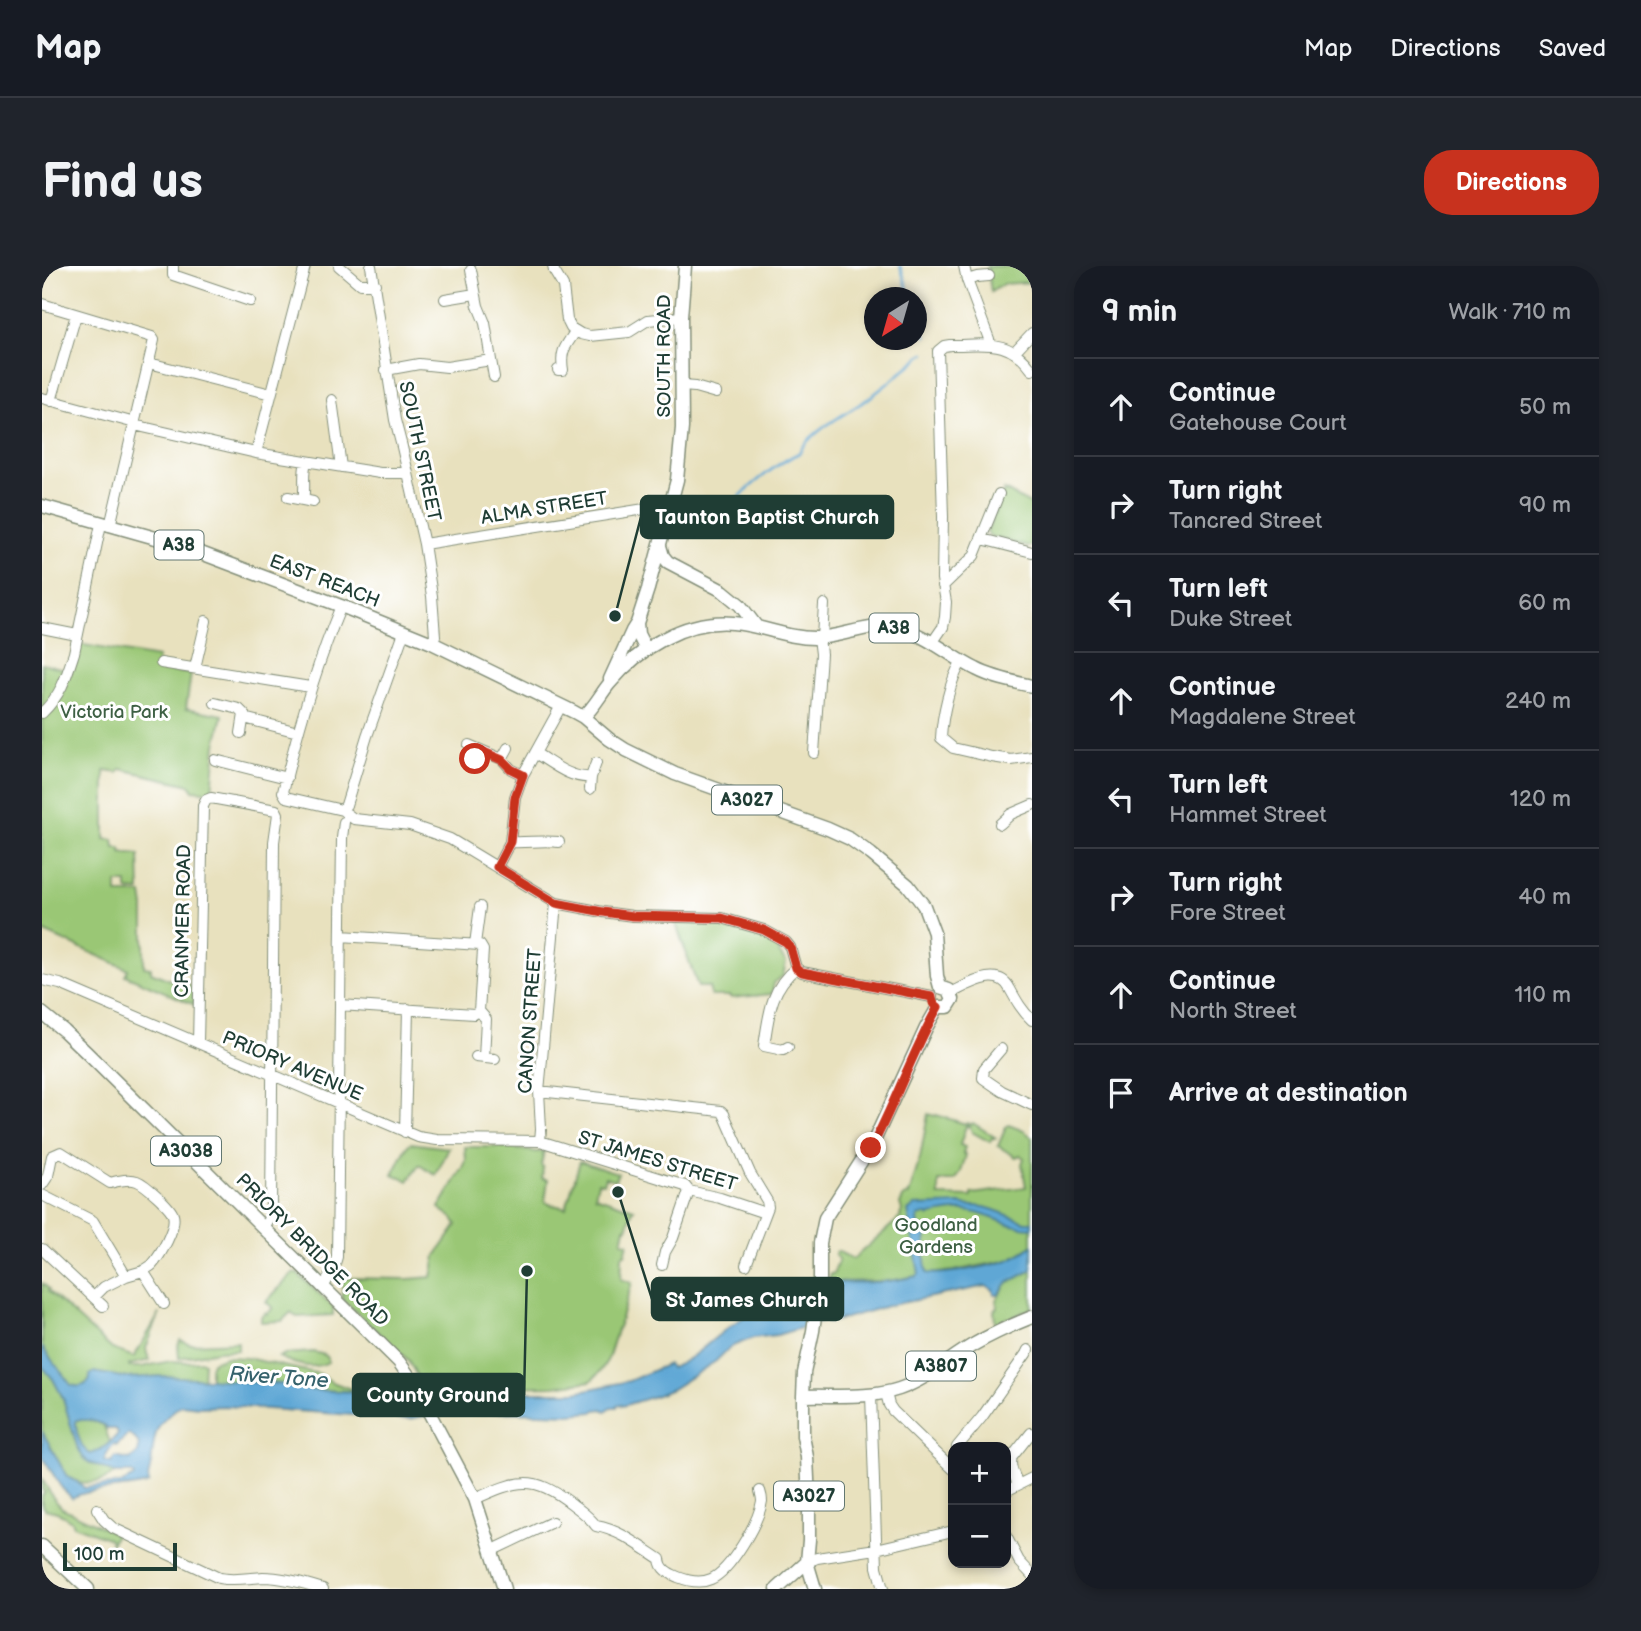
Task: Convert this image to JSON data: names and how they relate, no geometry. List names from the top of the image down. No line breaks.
{"streets":{"main road":["SOUTH ROAD","A38","EAST REACH","A3027","A3038","PRIORY BRIDGE ROAD","A3807"],"street":["SOUTH STREET","ALMA STREET","CRANMER ROAD","CANON STREET","PRIORY AVENUE","ST JAMES STREET"]},"crossings":[["SOUTH ROAD","ALMA STREET"],["SOUTH ROAD","A38"],["SOUTH STREET","ALMA STREET"],["SOUTH STREET","EAST REACH"],["A38","EAST REACH"],["A38","A3027"],["EAST REACH","A3027"],["A3027","A3807"],["CRANMER ROAD","PRIORY AVENUE"],["CANON STREET","PRIORY AVENUE"],["CANON STREET","ST JAMES STREET"],["PRIORY AVENUE","ST JAMES STREET"]],"water":["River Tone"],"parks":["Victoria Park","Goodland Gardens"],"places":["Taunton Baptist Church","St James Church","County Ground"],"scale_bar":"100 m","north":"bottom left","page":{"header":"Map","nav":["Map","Directions","Saved"],"buttons":"Directions","title":"Find us","heading":["9 min","Walk · 710 m"],"list":[["Continue","Gatehouse Court","50 m"],["Turn right","Tancred Street","90 m"],["Turn left","Duke Street","60 m"],["Continue","Magdalene Street","240 m"],["Turn left","Hammet Street","120 m"],["Turn right","Fore Street","40 m"],["Continue","North Street","110 m"],"Arrive at destination"],"map_buttons":["+","−"],"scale":"100 m"}}
